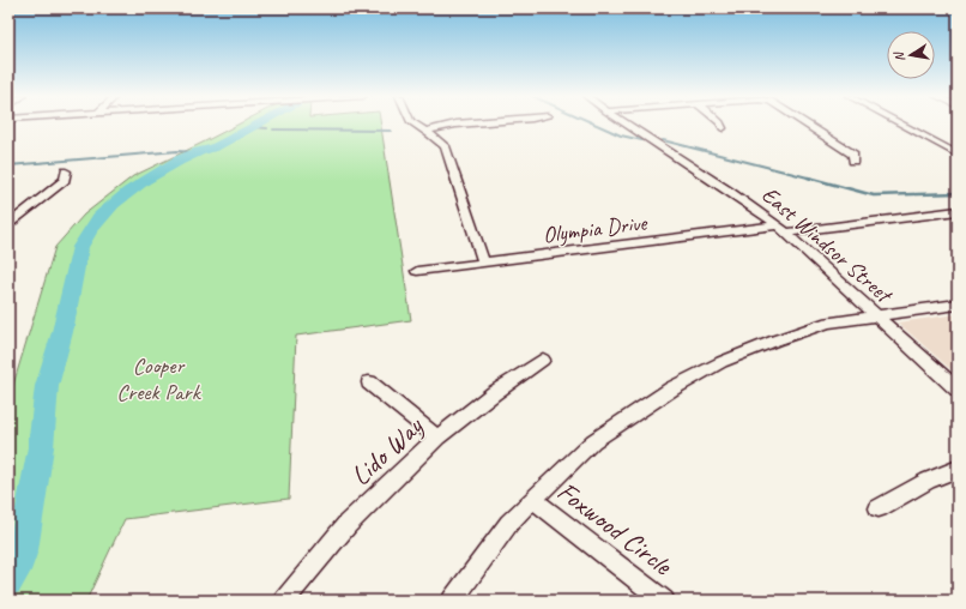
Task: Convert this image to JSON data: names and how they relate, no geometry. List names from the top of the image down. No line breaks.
{"streets":{"street":["Olympia Drive","East Windsor Street","Lido Way","Foxwood Circle"]},"crossings":[["Olympia Drive","East Windsor Street"]],"parks":["Cooper Creek Park"],"north":"left"}
